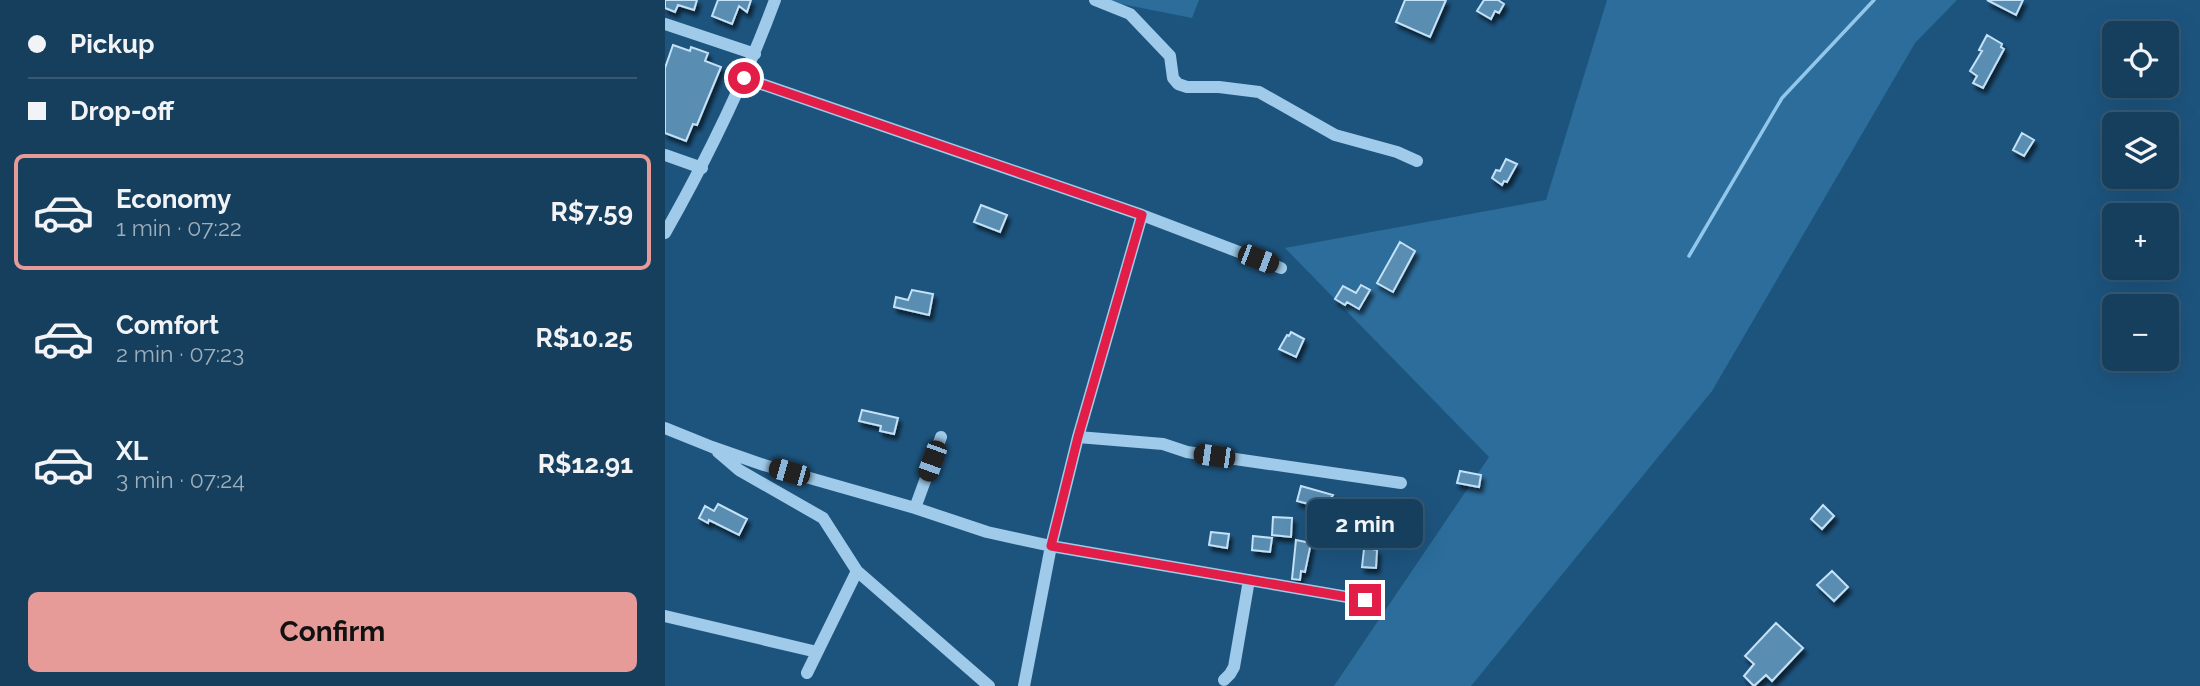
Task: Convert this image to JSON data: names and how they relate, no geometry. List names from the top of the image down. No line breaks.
{"page":{"banner":["Pickup","Drop-off"],"map_buttons":["+","−"],"list":[{"name":"Economy","note":"1 min · 07:22","value":"R$7.59"},{"name":"Comfort","note":"2 min · 07:23","value":"R$10.25"},{"name":"XL","note":"3 min · 07:24","value":"R$12.91"}],"bubble":"2 min","buttons":"Confirm"}}
